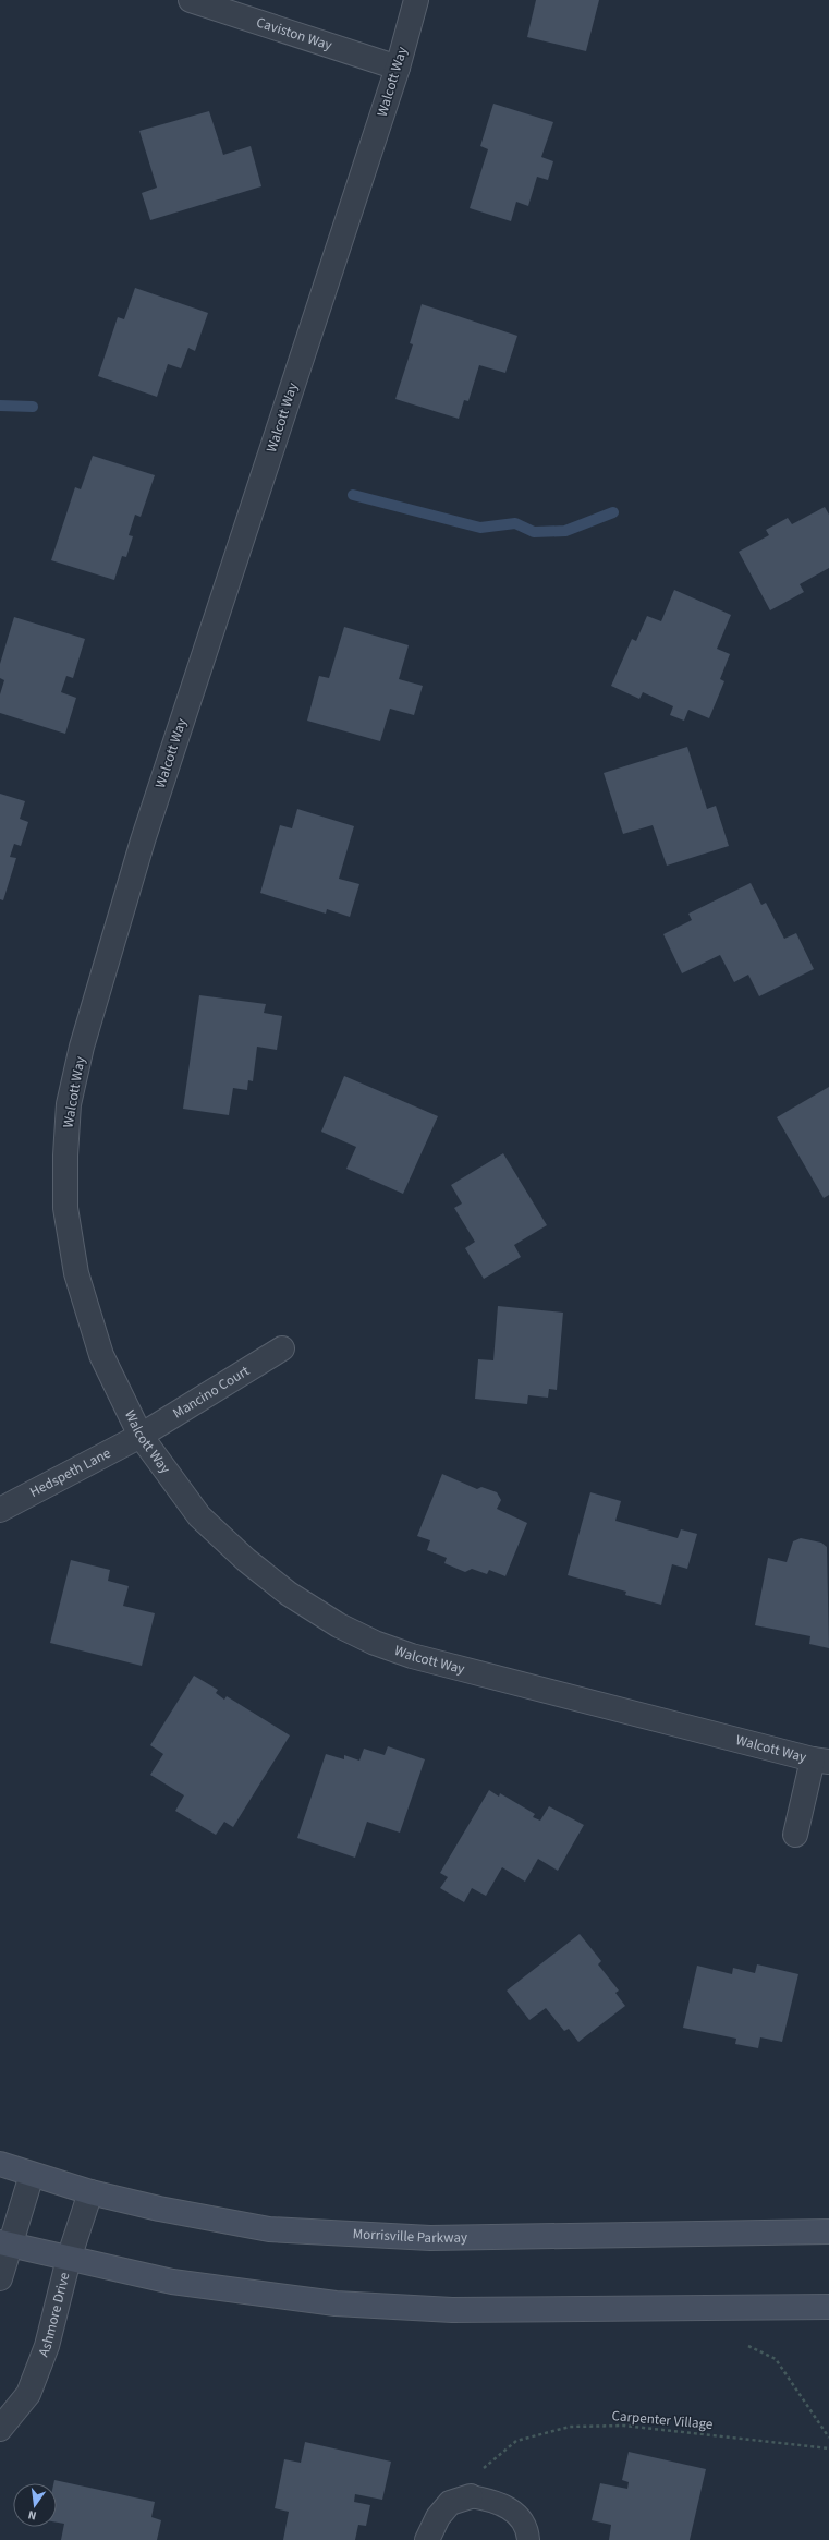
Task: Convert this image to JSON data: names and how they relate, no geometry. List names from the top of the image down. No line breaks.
{"streets":{"main road":["Morrisville Parkway"],"street":["Caviston Way","Walcott Way","Mancino Court","Hedspeth Lane","Ashmore Drive"],"path":["Carpenter Village"]},"crossings":[["Caviston Way","Walcott Way"],["Walcott Way","Mancino Court"],["Walcott Way","Hedspeth Lane"],["Mancino Court","Hedspeth Lane"],["Morrisville Parkway","Ashmore Drive"]],"north":"bottom"}
